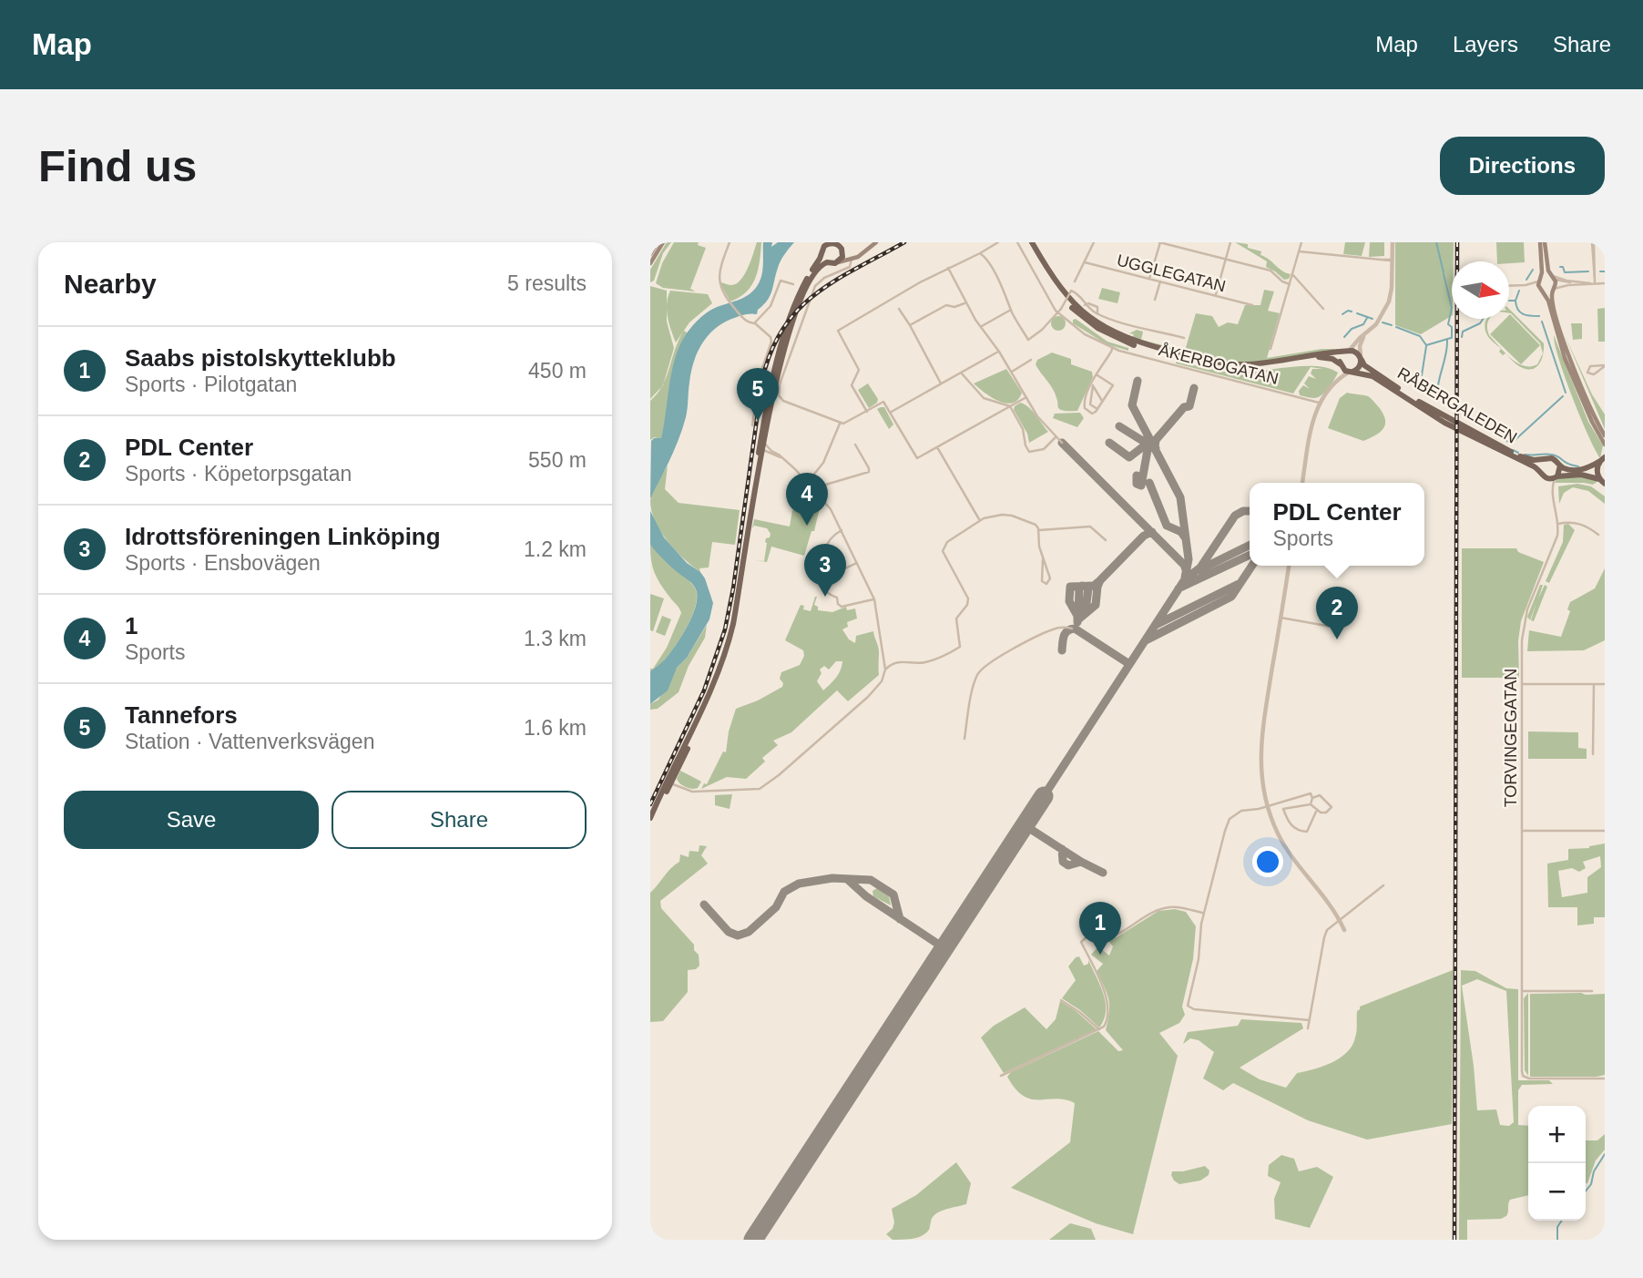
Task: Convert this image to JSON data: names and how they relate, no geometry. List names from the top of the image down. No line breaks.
{"streets":{"main road":["RÅBERGALEDEN"],"street":["UGGLEGATAN","ÅKERBOGATAN","TORVINGEGATAN"]},"crossings":[["RÅBERGALEDEN","TORVINGEGATAN"]],"north":"right","page":{"header":"Map","nav":["Map","Layers","Share"],"buttons":["Directions",["Save","Share"]],"title":"Find us","heading":["Nearby","5 results"],"list":[{"mark":"1","name":"Saabs pistolskytteklubb","note":"Sports · Pilotgatan","value":"450 m"},{"mark":"2","name":"PDL Center","note":"Sports · Köpetorpsgatan","value":"550 m"},{"mark":"3","name":"Idrottsföreningen Linköping","note":"Sports · Ensbovägen","value":"1.2 km"},{"mark":"4","name":"1","note":"Sports","value":"1.3 km"},{"mark":"5","name":"Tannefors","note":"Station · Vattenverksvägen","value":"1.6 km"}],"pins":["5","4","3","2","1"],"popup":["PDL Center","Sports"],"map_buttons":["+","−"]}}
